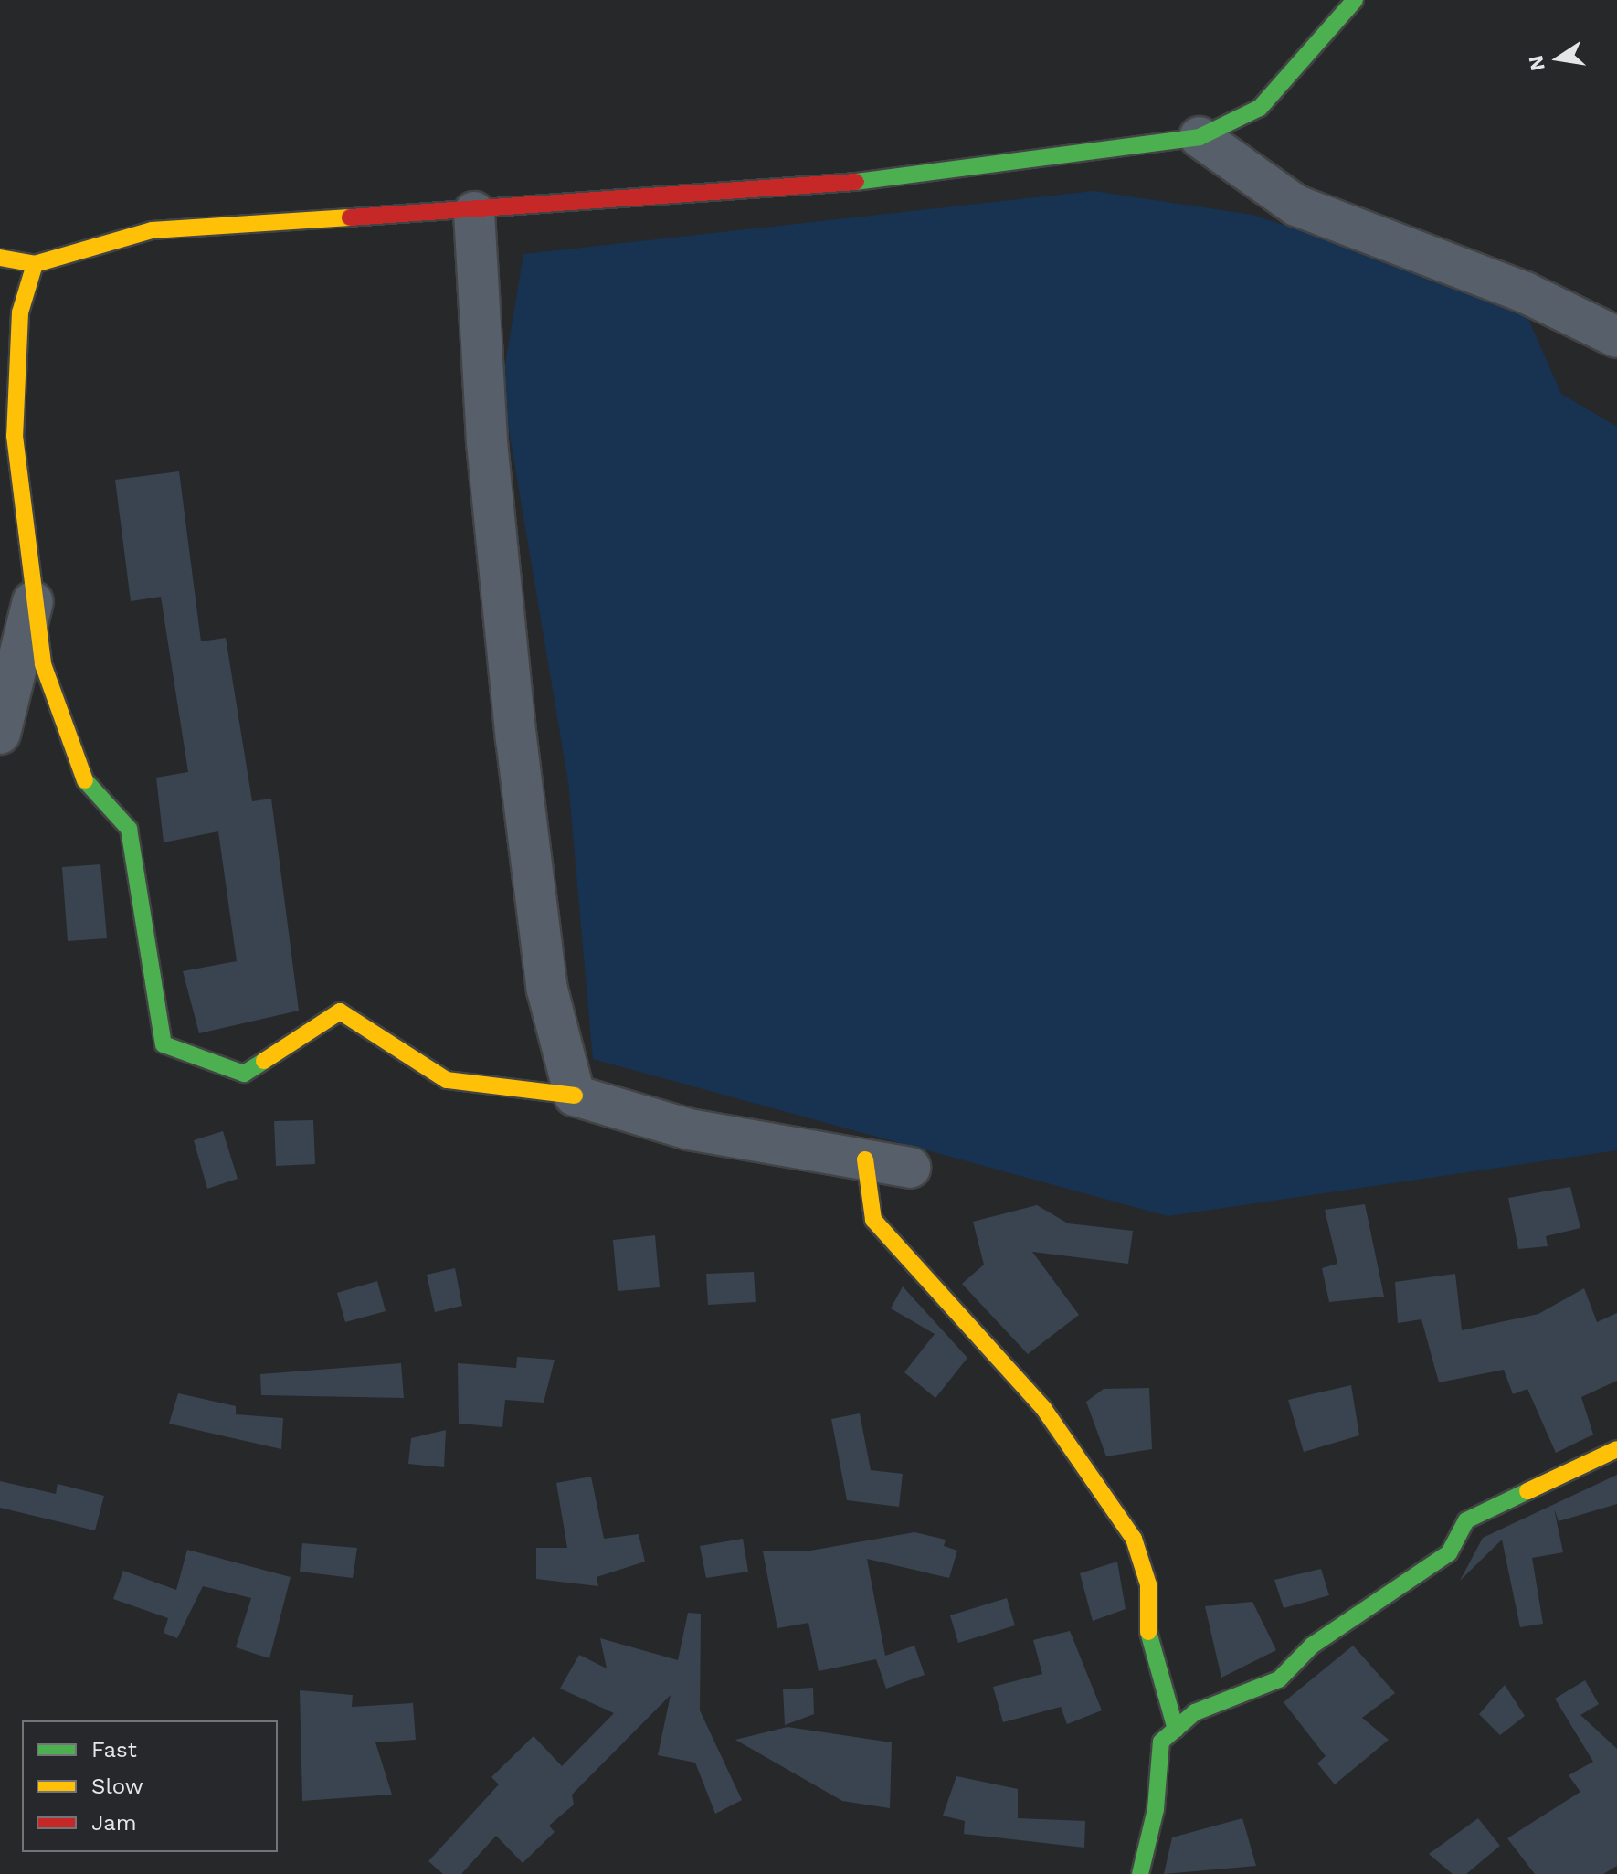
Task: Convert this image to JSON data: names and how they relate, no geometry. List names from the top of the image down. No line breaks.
{"legend":["Fast","Slow","Jam"],"north":"left"}
